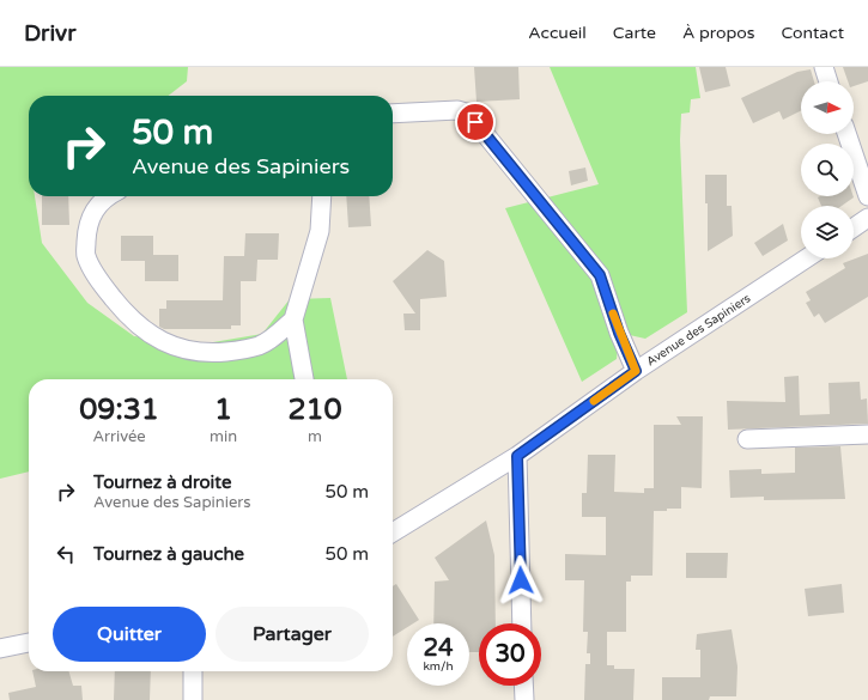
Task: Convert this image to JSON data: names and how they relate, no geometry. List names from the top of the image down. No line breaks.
{"streets":{"street":["Avenue des Sapiniers"]},"north":"right","page":{"header":"Drivr","nav":["Accueil","Carte","À propos","Contact"],"turn":["50 m","Avenue des Sapiniers"],"eta":["09:31","Arrivée","1","min","210","m"],"list":[{"name":"Tournez à droite","note":"Avenue des Sapiniers","value":"50 m"},{"name":"Tournez à gauche","value":"50 m"}],"buttons":["Quitter","Partager"],"speed":"24 km/h","limit":"30"}}
